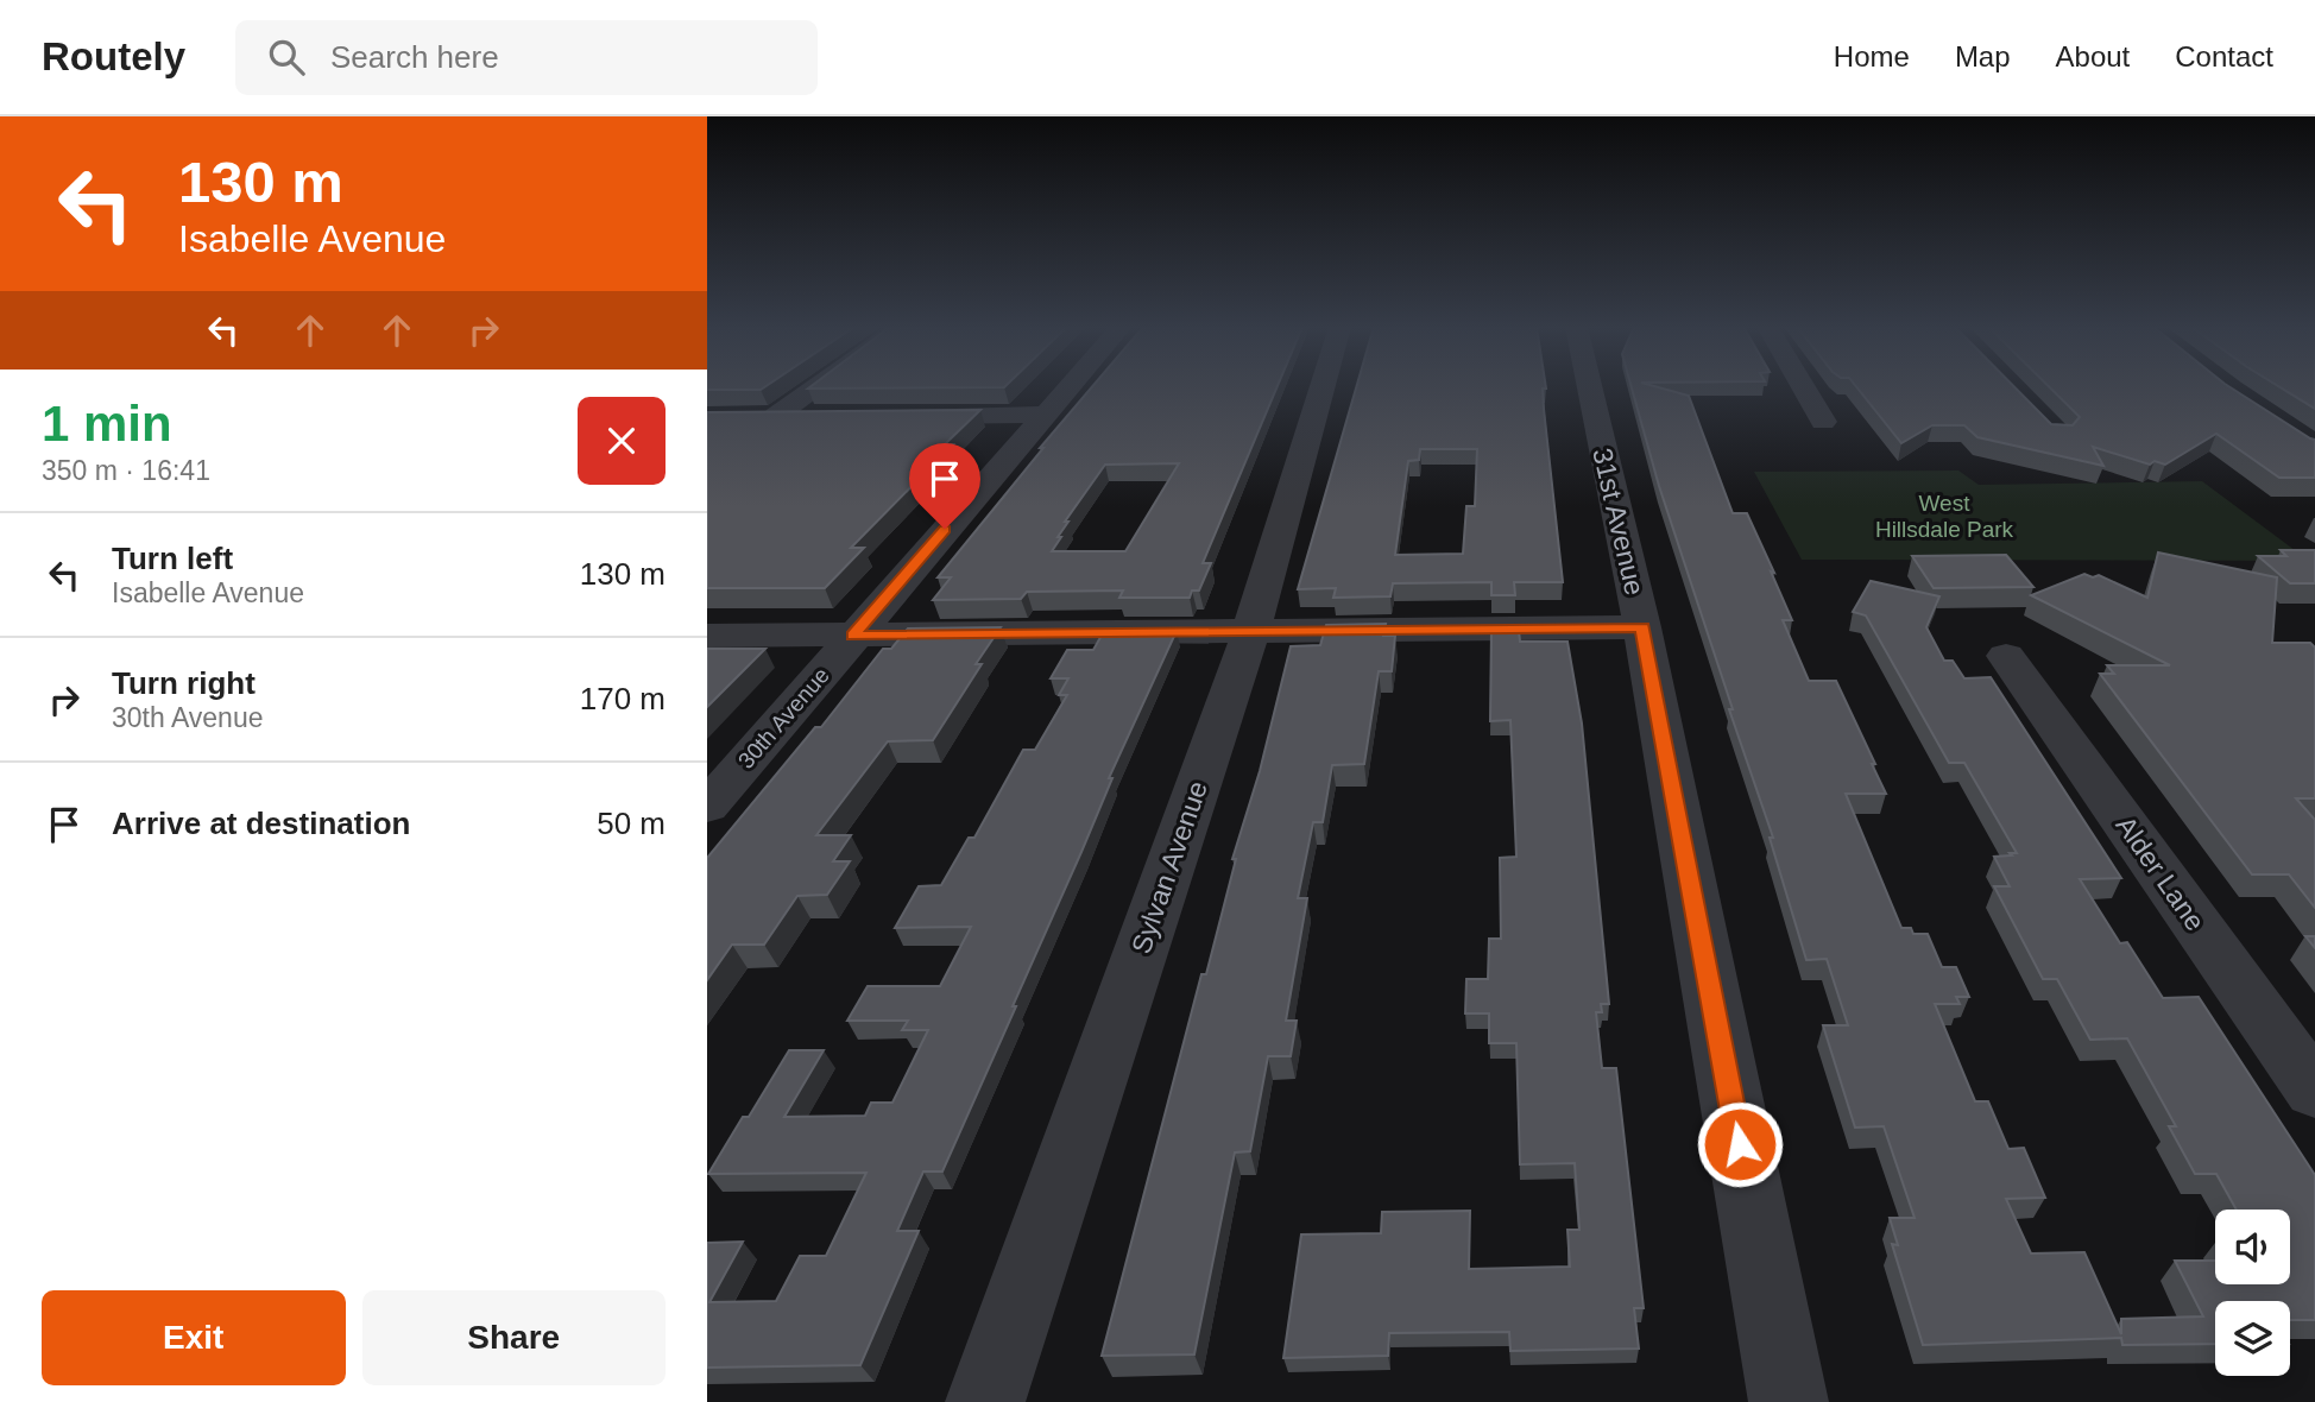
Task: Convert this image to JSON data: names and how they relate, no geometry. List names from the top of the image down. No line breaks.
{"streets":{"street":["31st Avenue","30th Avenue","Sylvan Avenue","Alder Lane"]},"parks":["West Hillsdale Park"],"page":{"header":"Routely","search":"Search here","nav":["Home","Map","About","Contact"],"turn":["130 m","Isabelle Avenue"],"heading":["1 min","350 m · 16:41"],"list":[{"name":"Turn left","note":"Isabelle Avenue","value":"130 m"},{"name":"Turn right","note":"30th Avenue","value":"170 m"},{"name":"Arrive at destination","value":"50 m"}],"buttons":["Exit","Share"]}}
